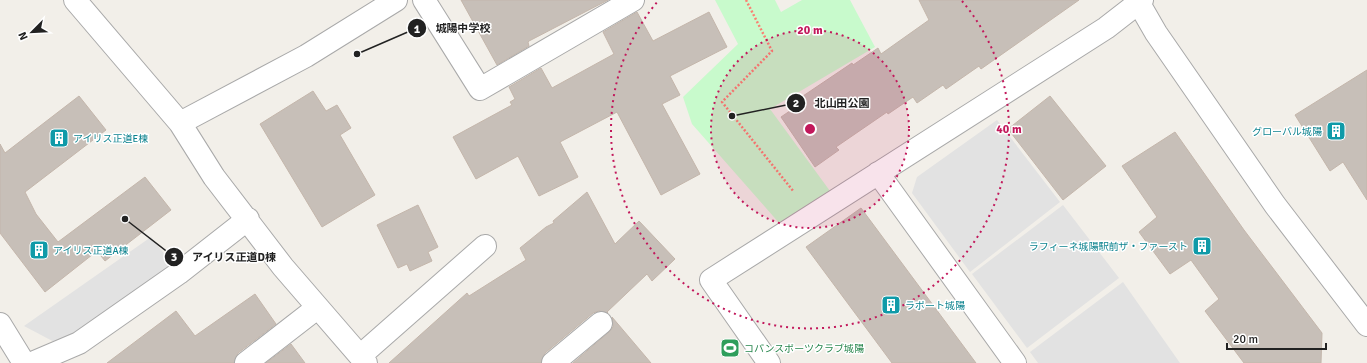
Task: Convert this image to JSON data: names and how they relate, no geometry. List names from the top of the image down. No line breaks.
{"places":{"other":["城陽中学校","北山田公園","アイリス正道D棟"],"building":["グローバル城陽","アイリス正道E棟","ラフィーネ城陽駅前ザ・ファースト","アイリス正道A棟","ラポート城陽"],"sports":["コパンスポーツクラブ城陽"]},"scale_bar":"20 m","north":"bottom left","rings":["20 m","40 m"]}
